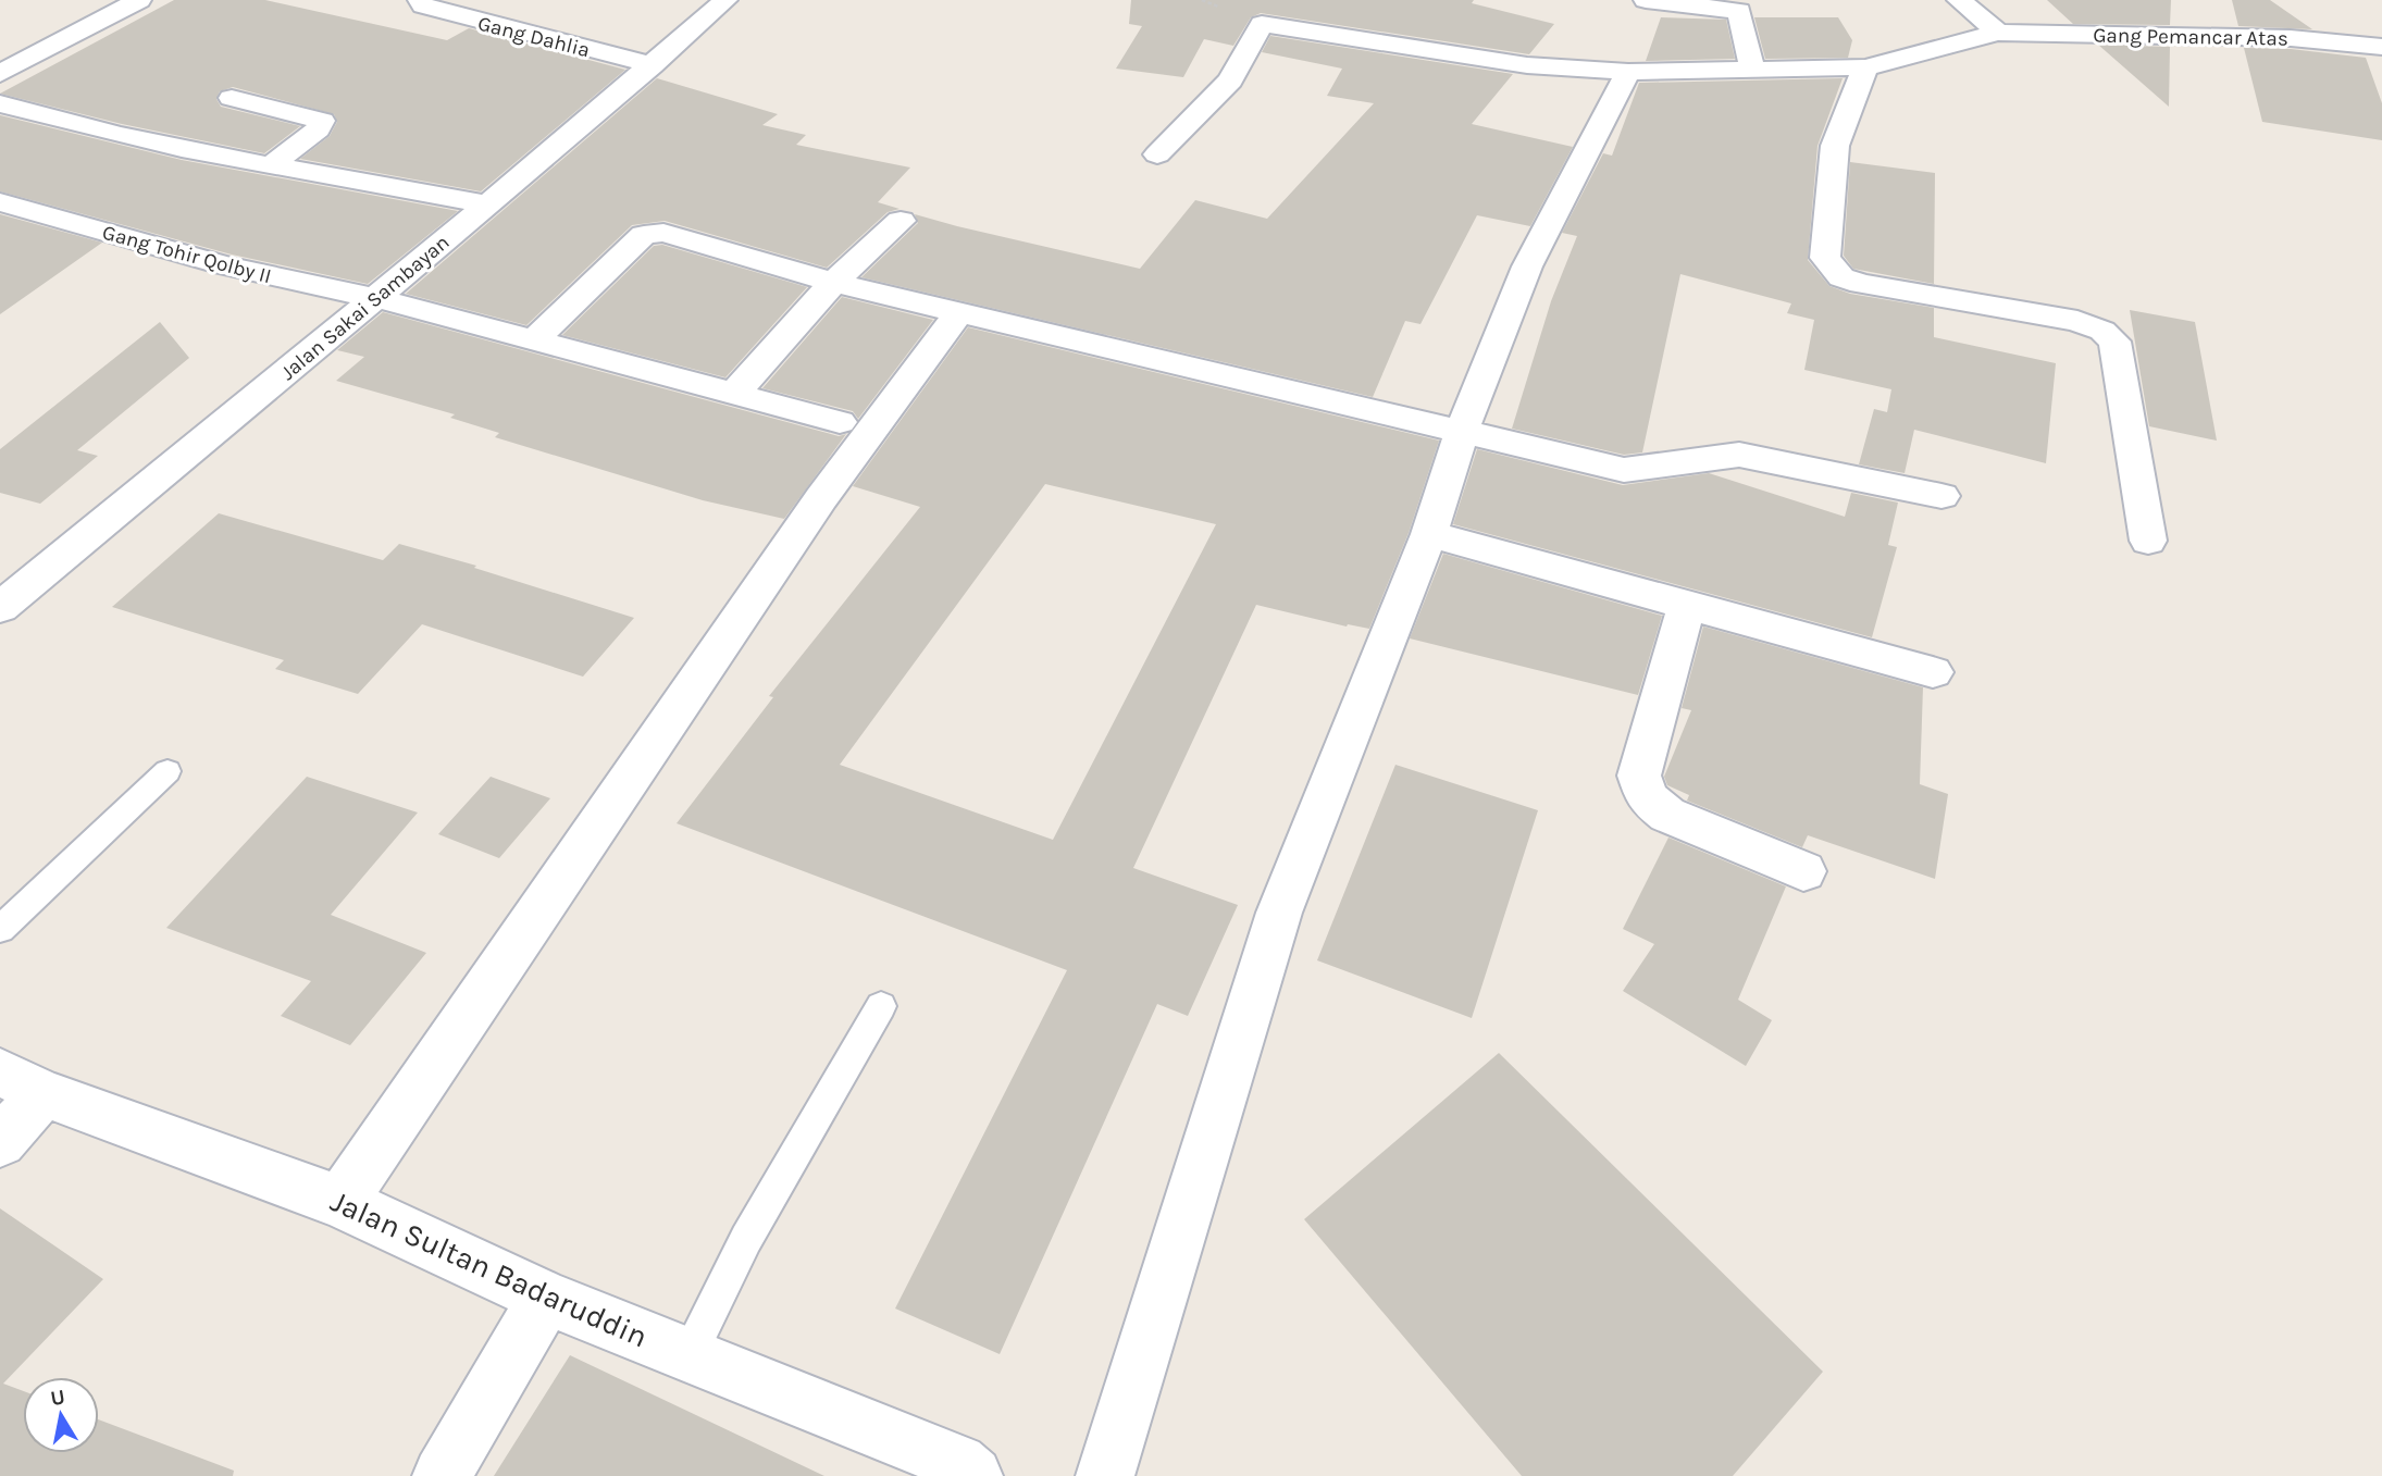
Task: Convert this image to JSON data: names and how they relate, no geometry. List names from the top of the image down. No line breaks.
{"streets":{"street":["Gang Dahlia","Gang Pemancar Atas","Gang Tohir Qolby II","Jalan Sakai Sambayan","Jalan Sultan Badaruddin"]},"crossings":[["Gang Dahlia","Jalan Sakai Sambayan"],["Gang Tohir Qolby II","Jalan Sakai Sambayan"]],"north":"top"}
